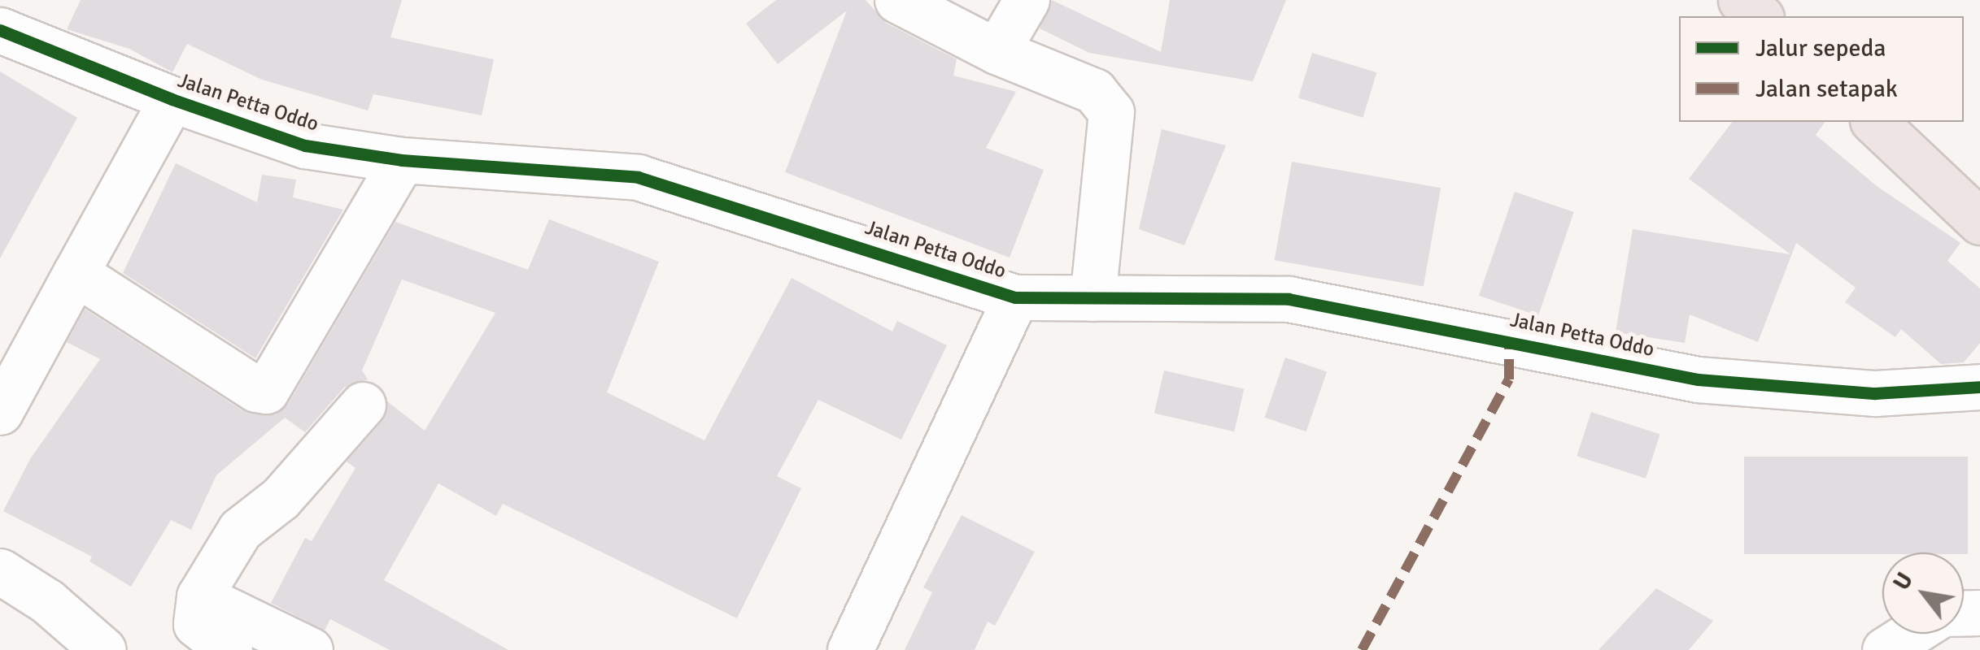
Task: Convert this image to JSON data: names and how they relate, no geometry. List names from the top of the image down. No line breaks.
{"streets":{"street":["Jalan Petta Oddo"]},"legend":["Jalur sepeda","Jalan setapak"],"north":"top left"}
